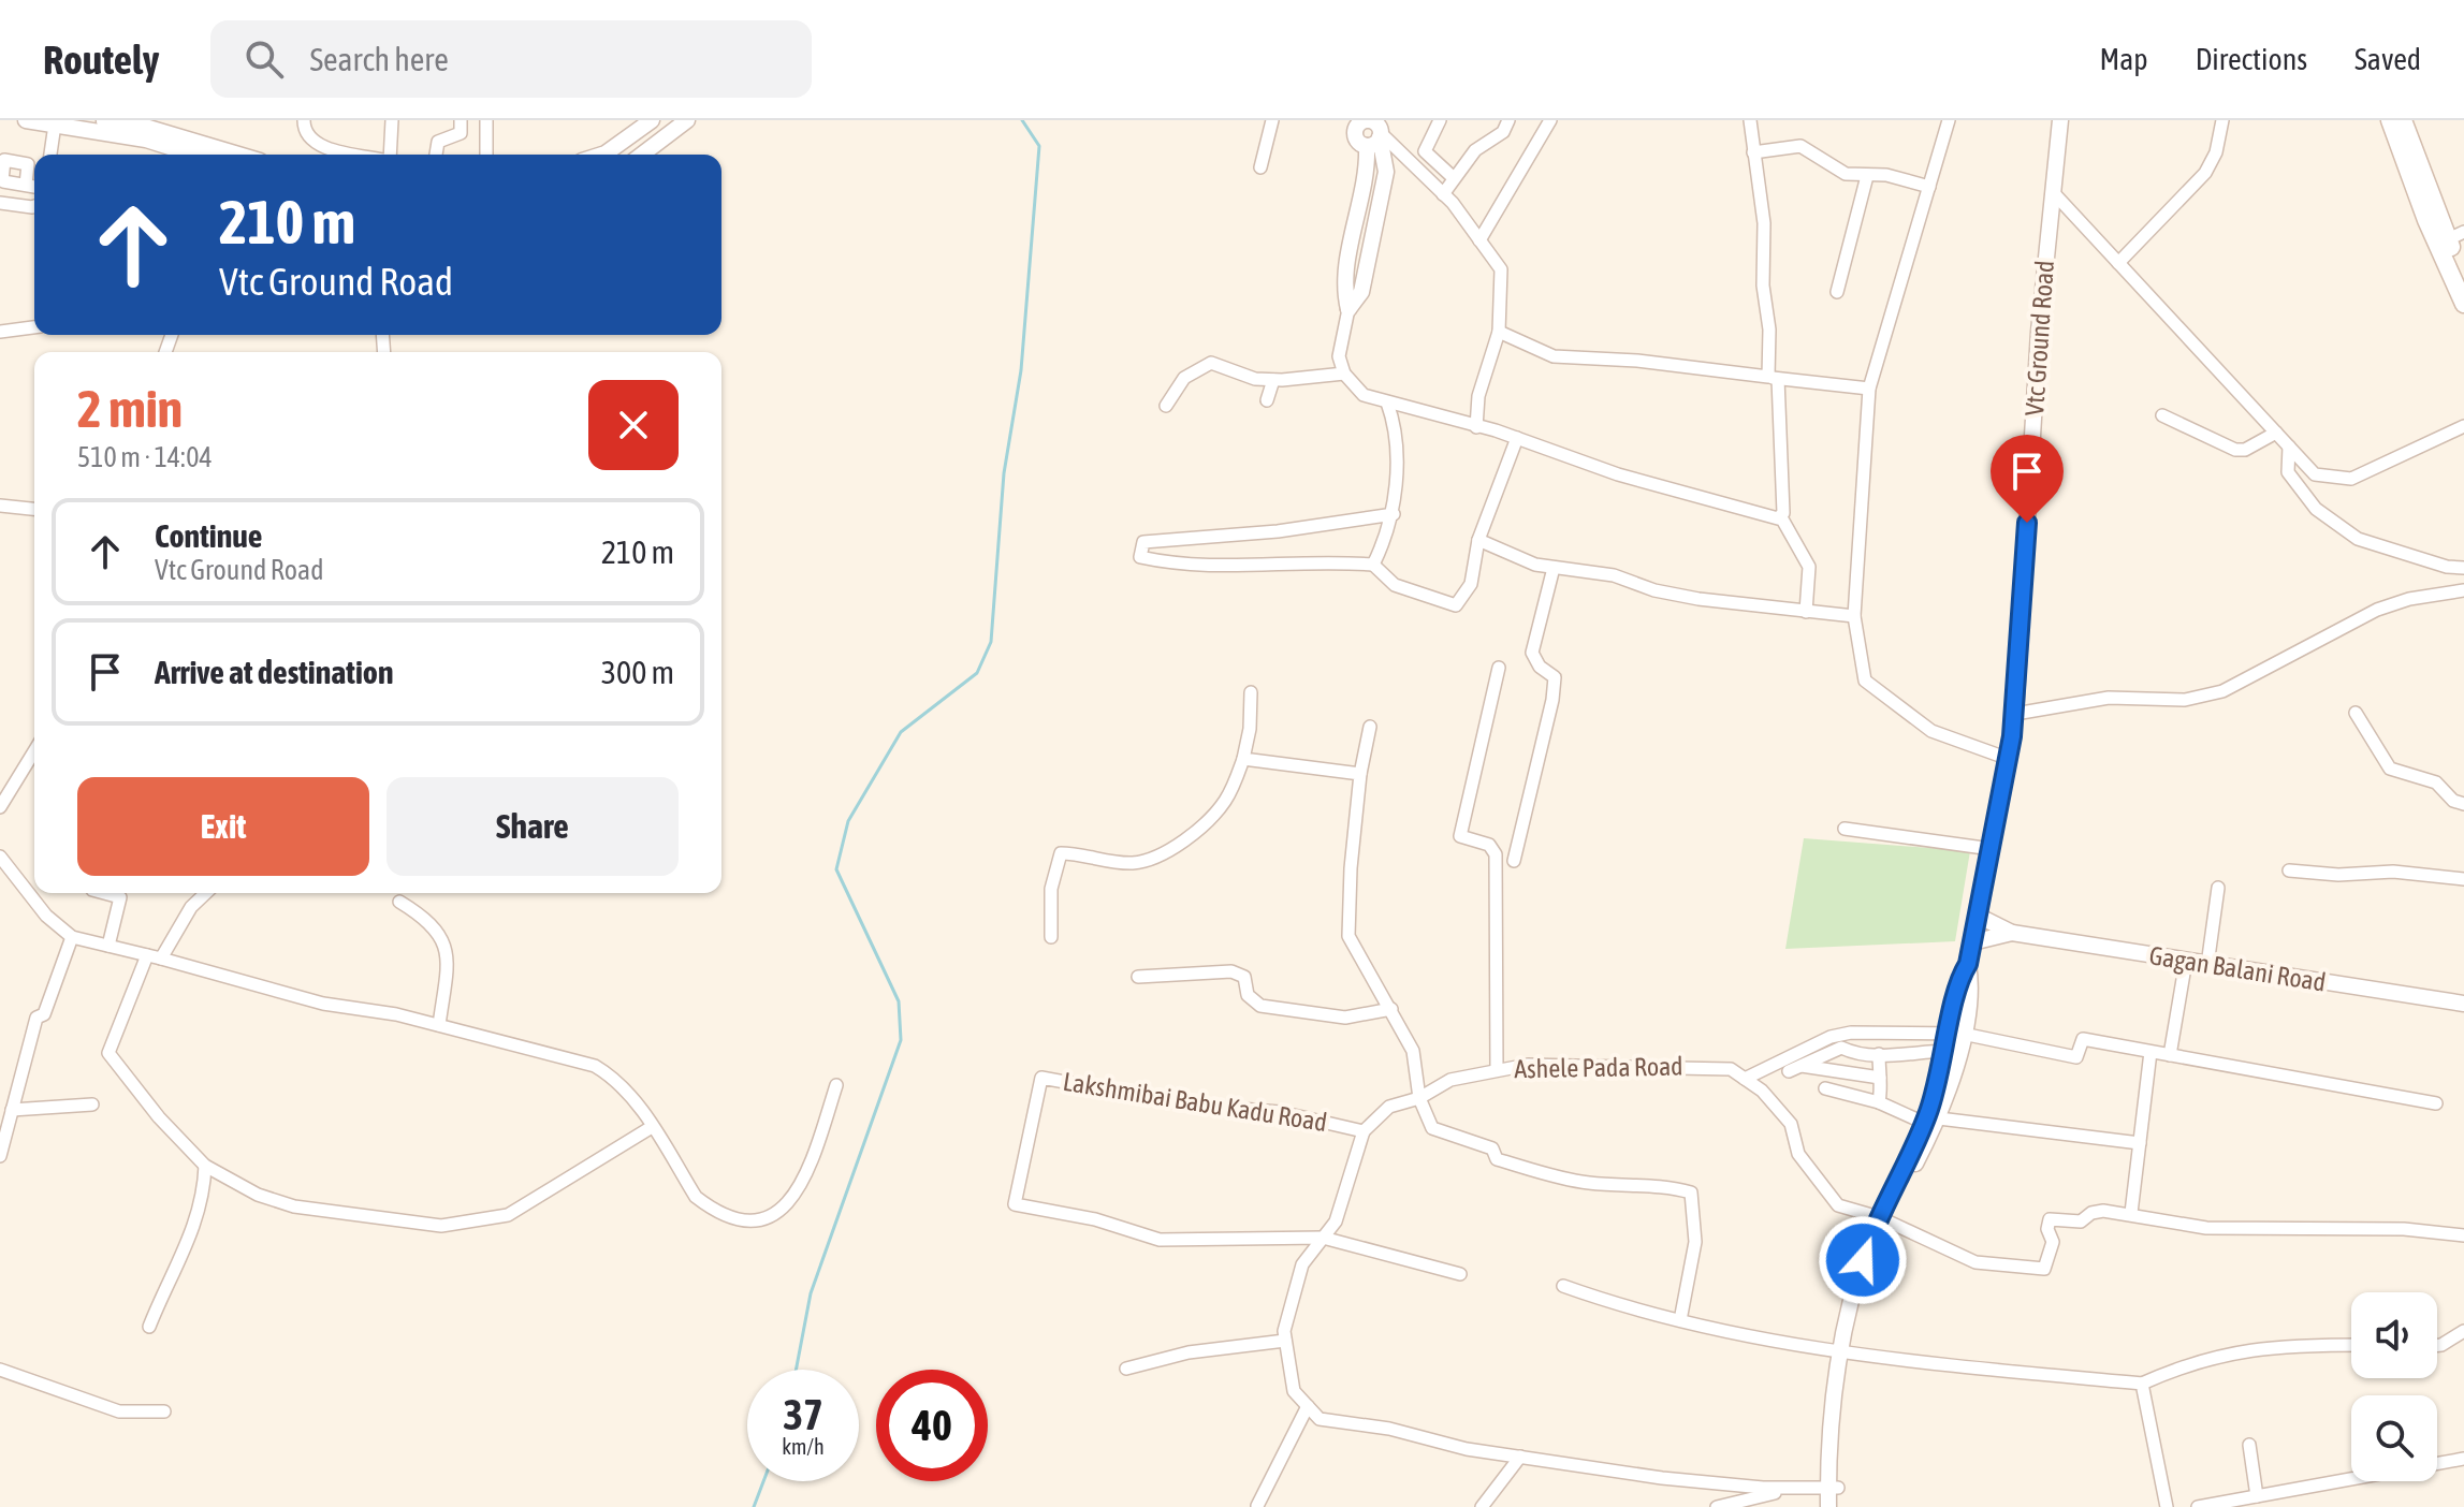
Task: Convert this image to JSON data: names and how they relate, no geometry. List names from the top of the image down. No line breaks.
{"streets":{"street":["Vtc Ground Road","Gagan Balani Road","Ashele Pada Road","Lakshmibai Babu Kadu Road"]},"crossings":[["Vtc Ground Road","Gagan Balani Road"],["Ashele Pada Road","Lakshmibai Babu Kadu Road"]],"page":{"header":"Routely","search":"Search here","nav":["Map","Directions","Saved"],"turn":["210 m","Vtc Ground Road"],"heading":["2 min","510 m · 14:04"],"list":[{"name":"Continue","note":"Vtc Ground Road","value":"210 m"},{"name":"Arrive at destination","value":"300 m"}],"buttons":["Exit","Share"],"speed":"37 km/h","limit":"40"}}
